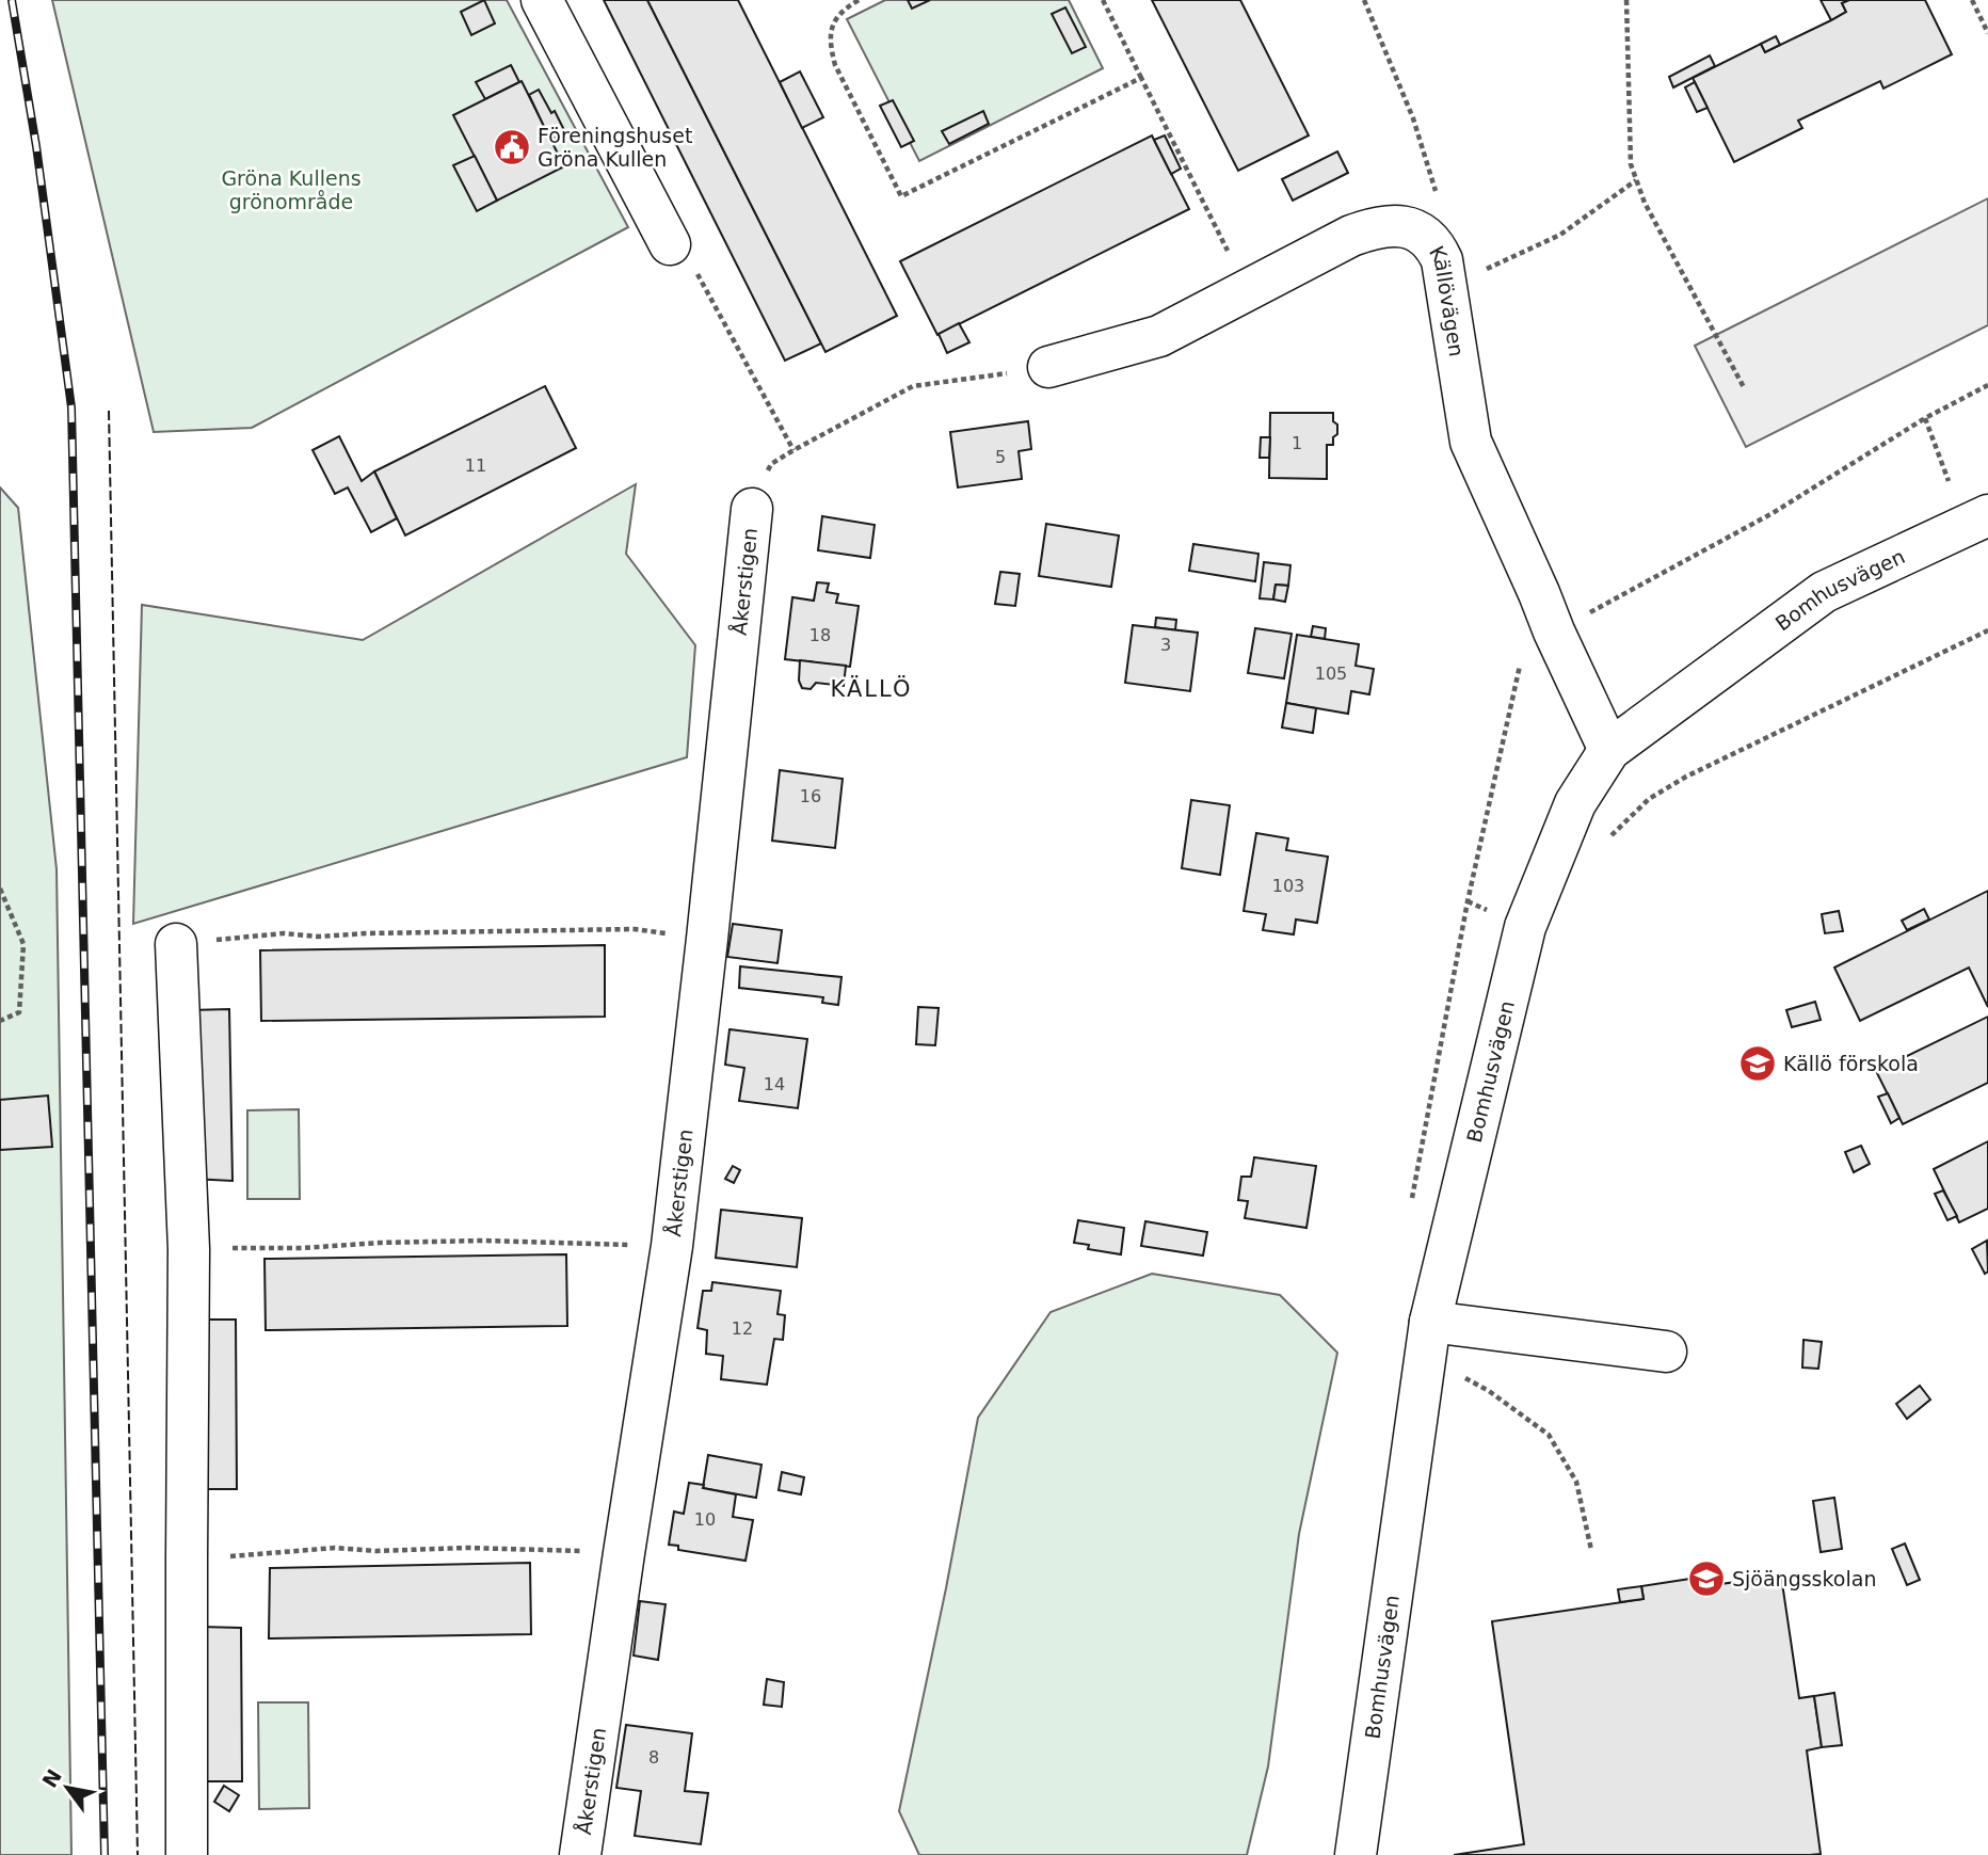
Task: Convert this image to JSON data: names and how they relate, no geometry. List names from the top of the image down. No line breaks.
{"streets":{"street":["Källövägen","Åkerstigen","Bomhusvägen"]},"crossings":[["Källövägen","Bomhusvägen"]],"districts":["KÄLLÖ"],"parks":["Gröna Kullens grönområde"],"places":{"public building":["Föreningshuset Gröna Kullen"],"school or university":["Källö förskola","Sjöängsskolan"]},"house_numbers":["1","5","11","18","3","105","16","103","14","12","10","8"],"north":"top left"}
